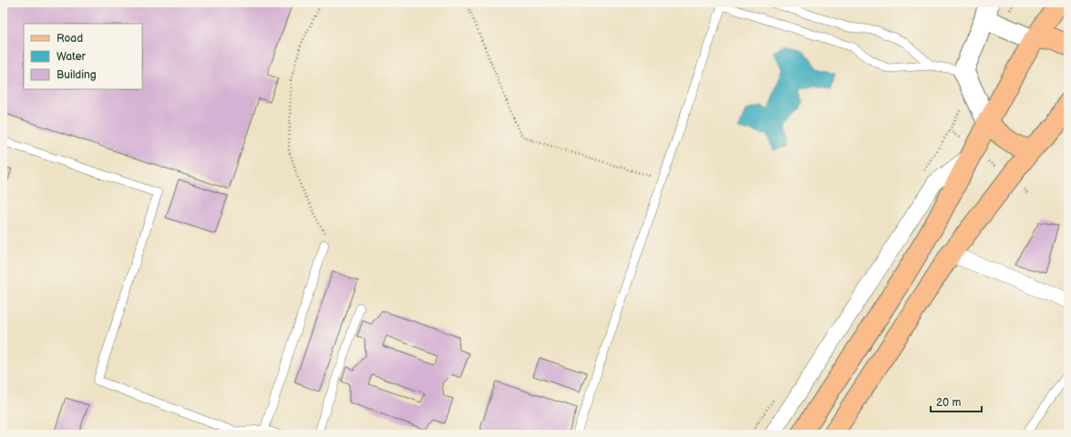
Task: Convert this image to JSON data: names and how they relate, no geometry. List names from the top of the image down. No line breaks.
{"legend":["Road","Water","Building"],"scale_bar":"20 m"}
